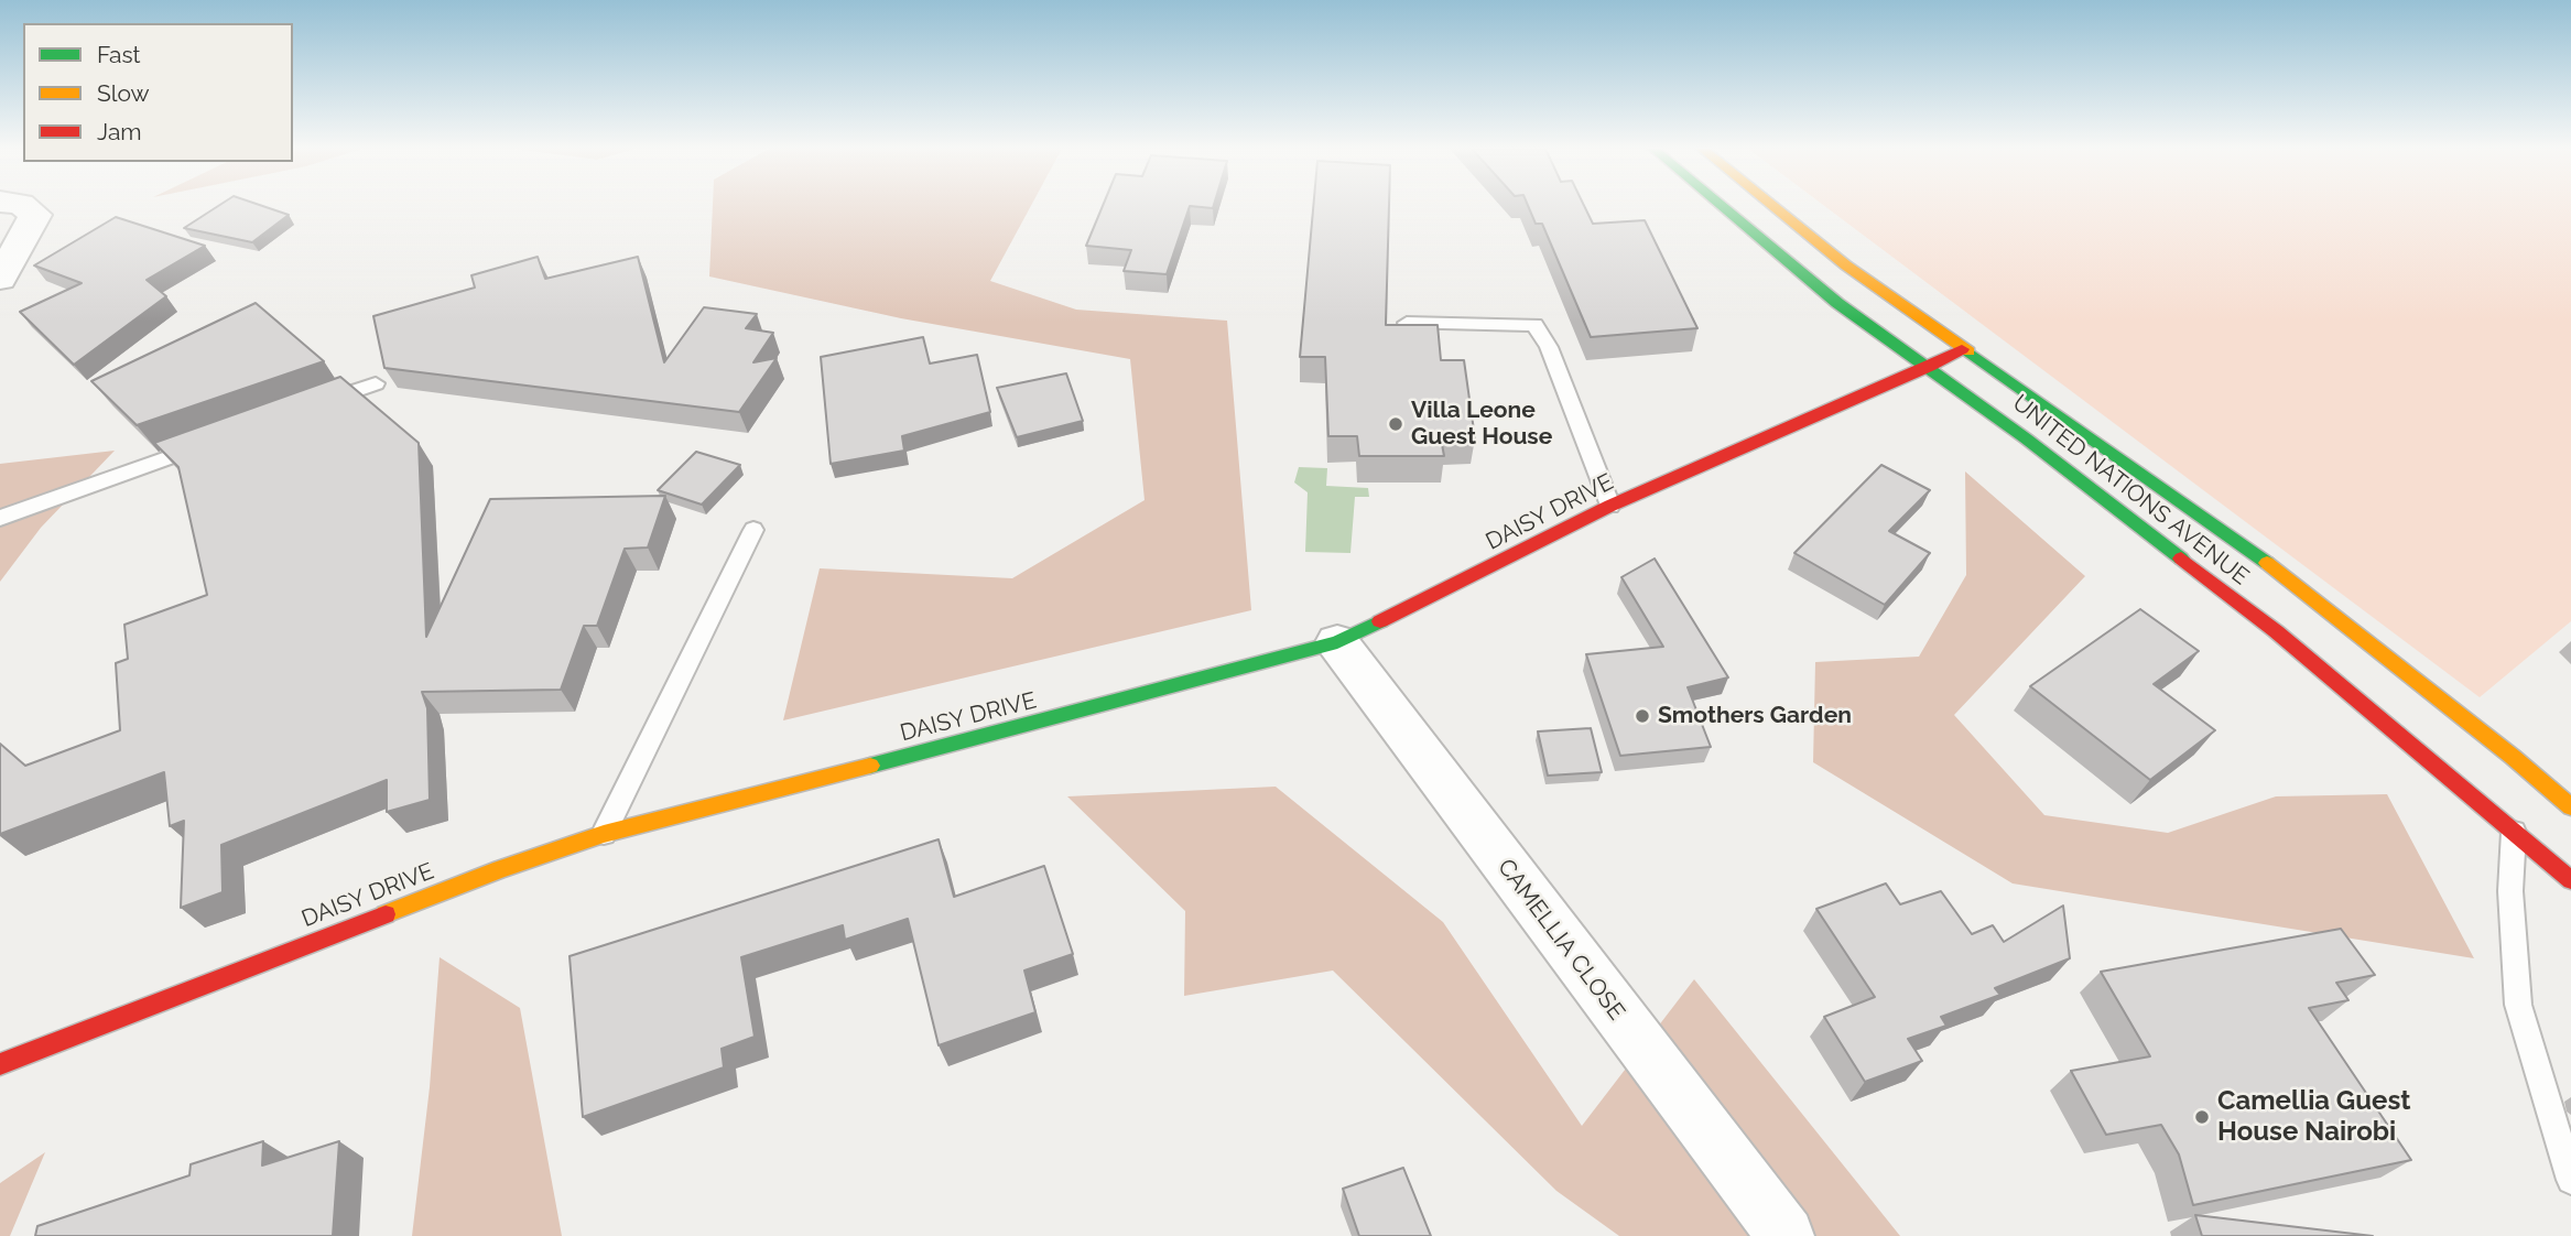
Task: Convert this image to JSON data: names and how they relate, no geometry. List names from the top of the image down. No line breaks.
{"streets":{"street":["UNITED NATIONS AVENUE","DAISY DRIVE","CAMELLIA CLOSE"]},"crossings":[["UNITED NATIONS AVENUE","DAISY DRIVE"],["DAISY DRIVE","CAMELLIA CLOSE"]],"places":["Villa Leone Guest House","Smothers Garden","Camellia Guest House Nairobi"],"legend":["Fast","Slow","Jam"]}
